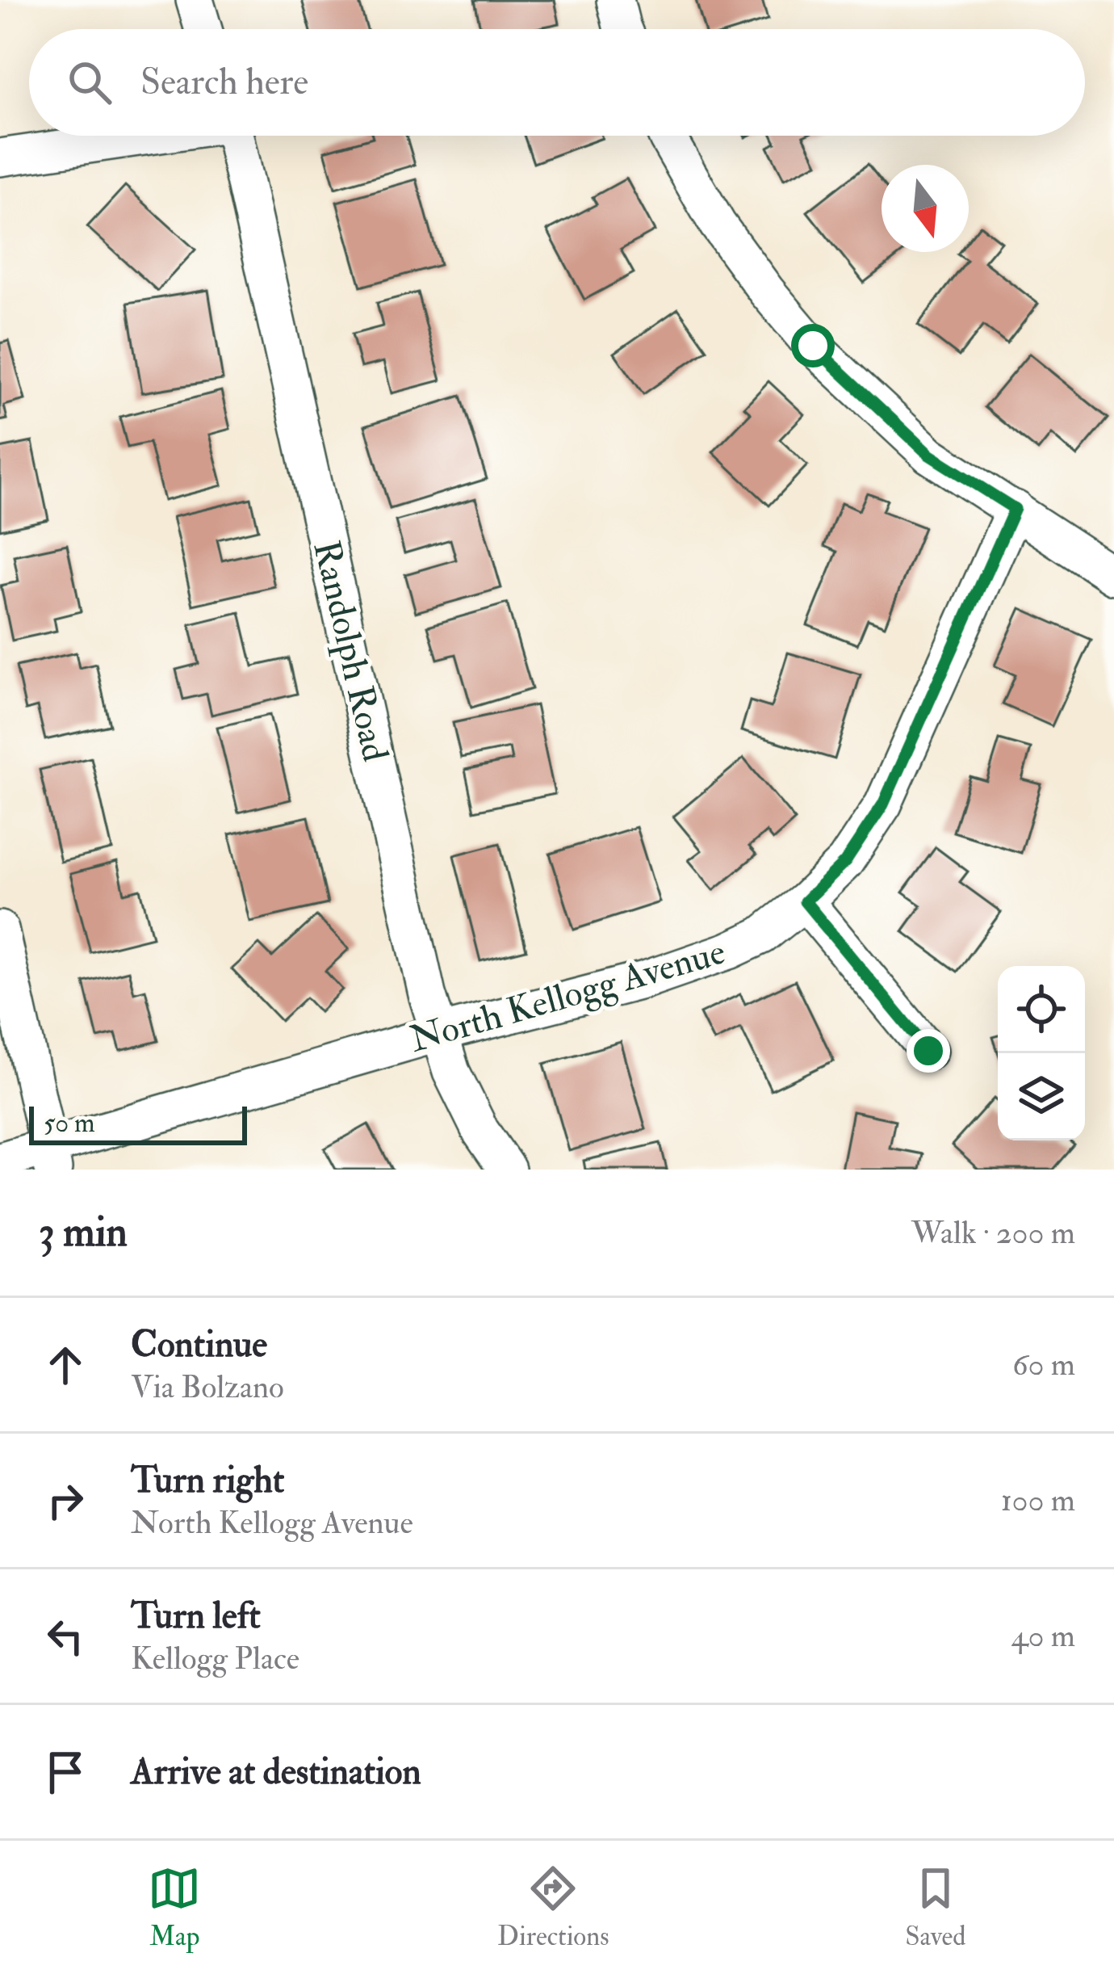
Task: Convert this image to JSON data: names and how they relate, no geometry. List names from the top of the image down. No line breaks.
{"streets":{"street":["Randolph Road","North Kellogg Avenue"]},"crossings":[["Randolph Road","North Kellogg Avenue"]],"scale_bar":"50 m","north":"bottom","page":{"search":"Search here","scale":"50 m","heading":["3 min","Walk · 200 m"],"list":[["Continue","Via Bolzano","60 m"],["Turn right","North Kellogg Avenue","100 m"],["Turn left","Kellogg Place","40 m"],"Arrive at destination"],"nav":["Map","Directions","Saved"]}}
